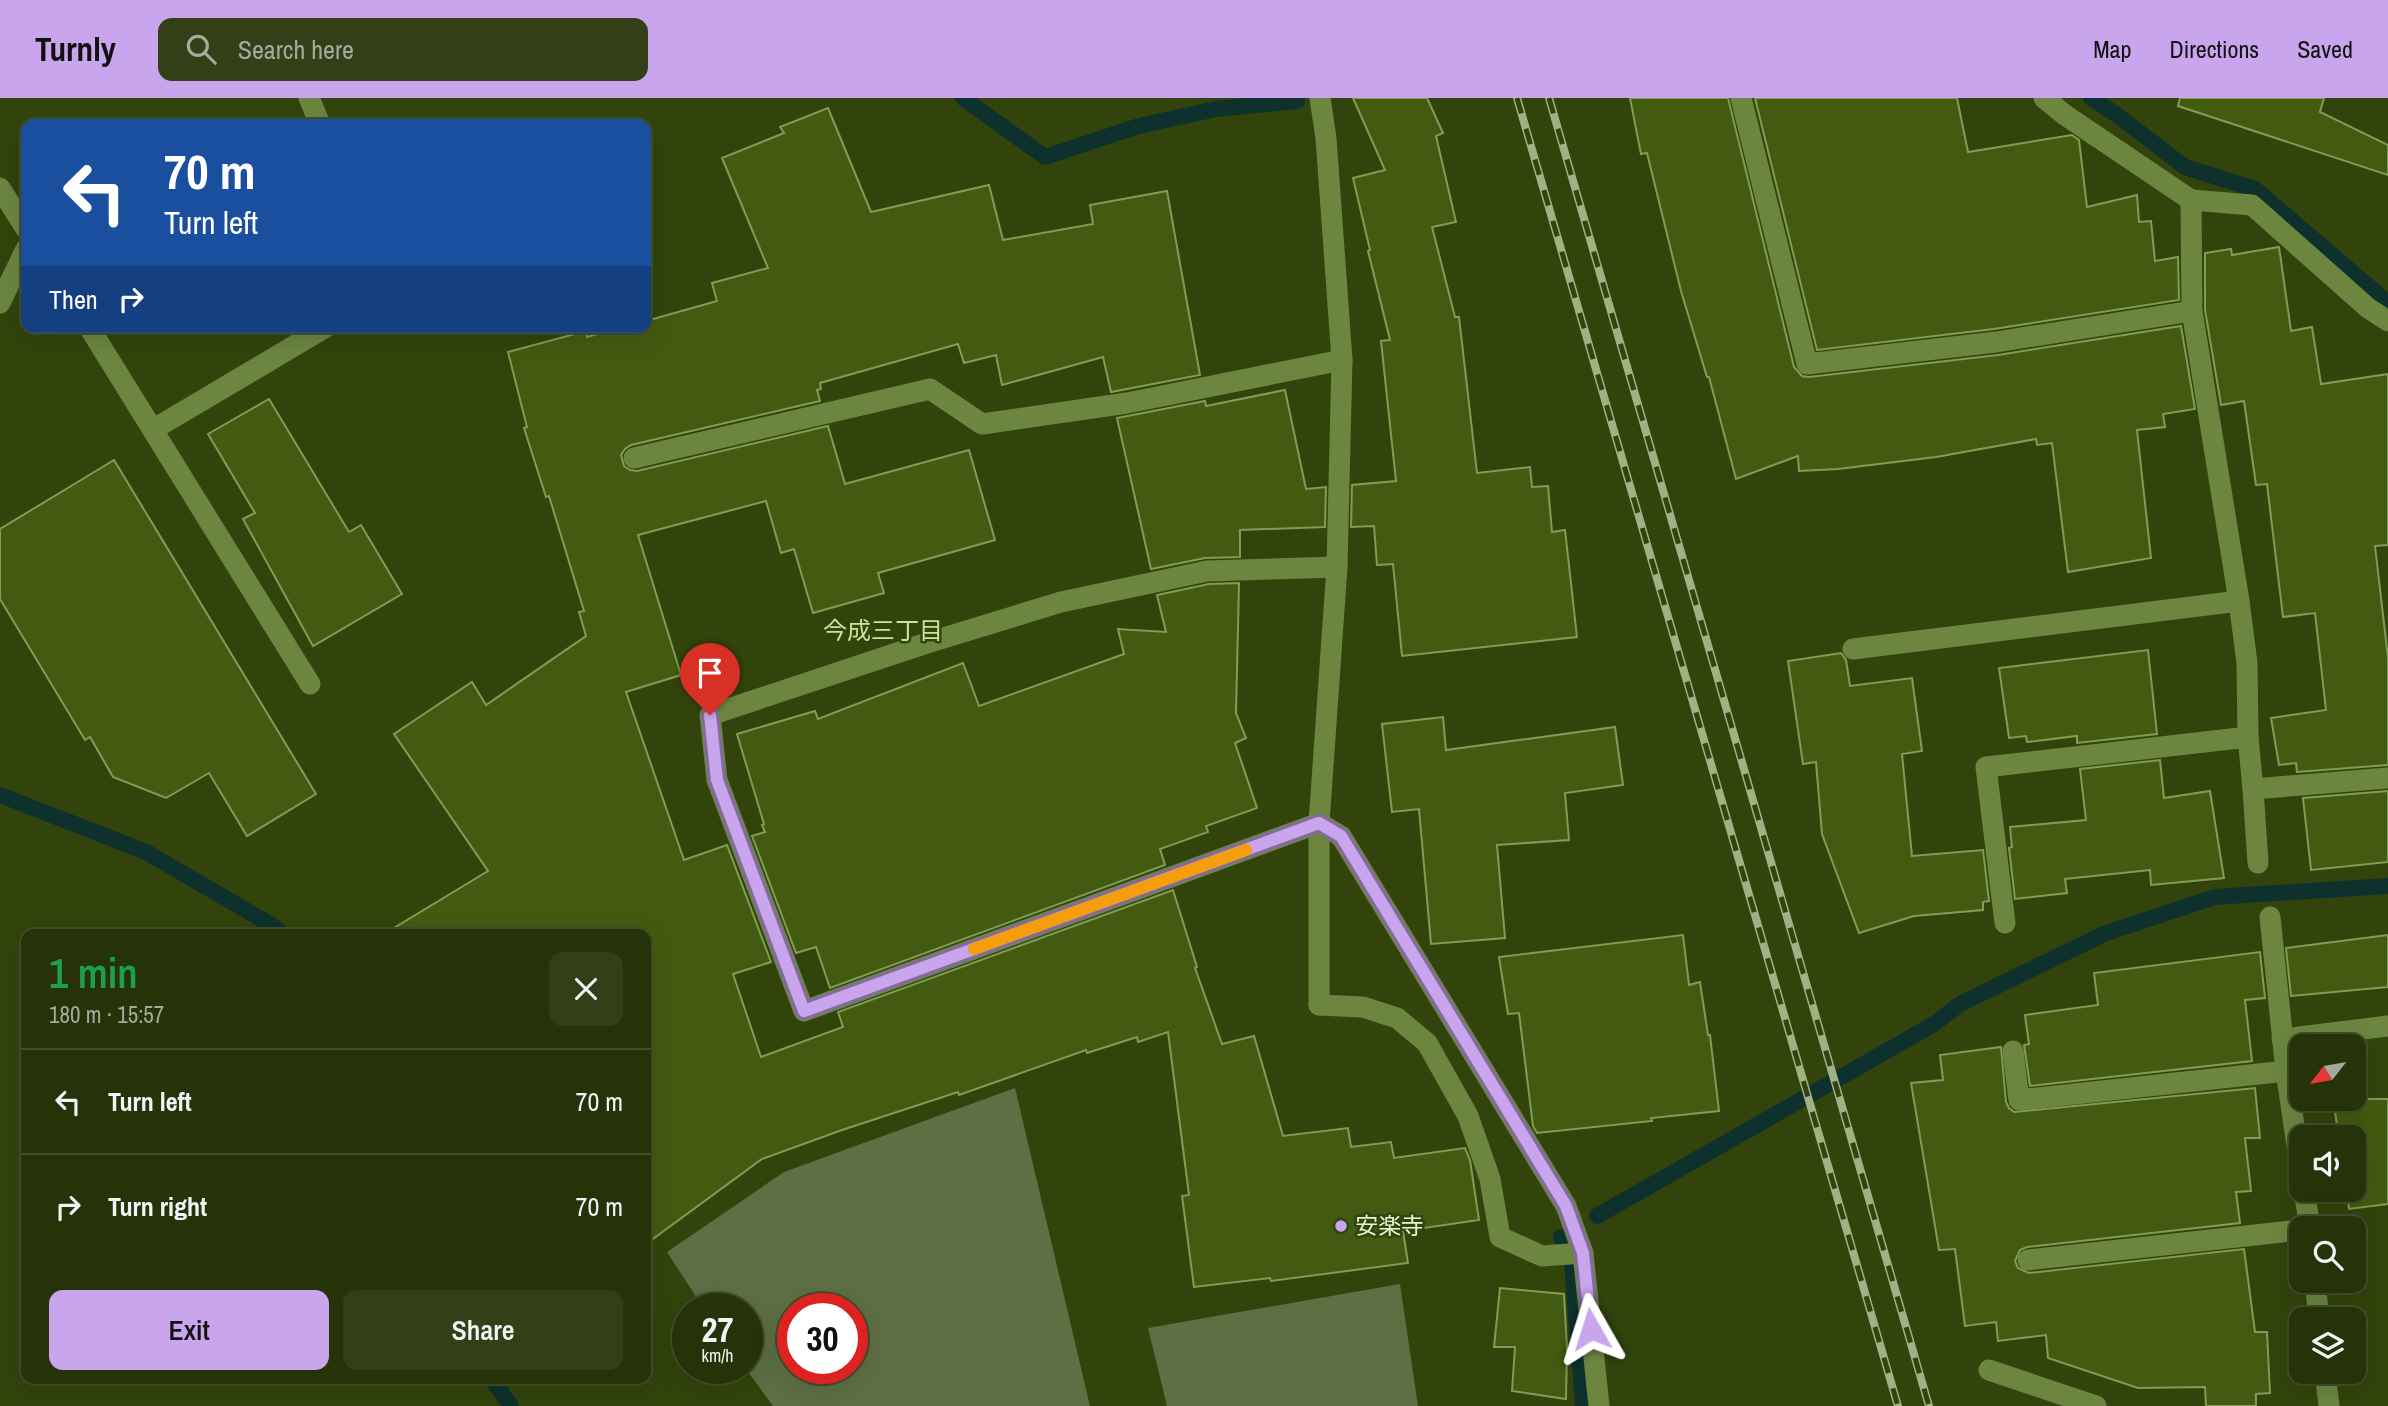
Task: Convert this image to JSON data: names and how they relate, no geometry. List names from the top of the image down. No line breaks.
{"districts":["今成三丁目"],"places":["安楽寺"],"north":"bottom left","page":{"header":"Turnly","search":"Search here","nav":["Map","Directions","Saved"],"turn":["70 m","Turn left"],"then":"Then","heading":["1 min","180 m · 15:57"],"list":[{"name":"Turn left","value":"70 m"},{"name":"Turn right","value":"70 m"}],"buttons":["Exit","Share"],"speed":"27 km/h","limit":"30"}}
